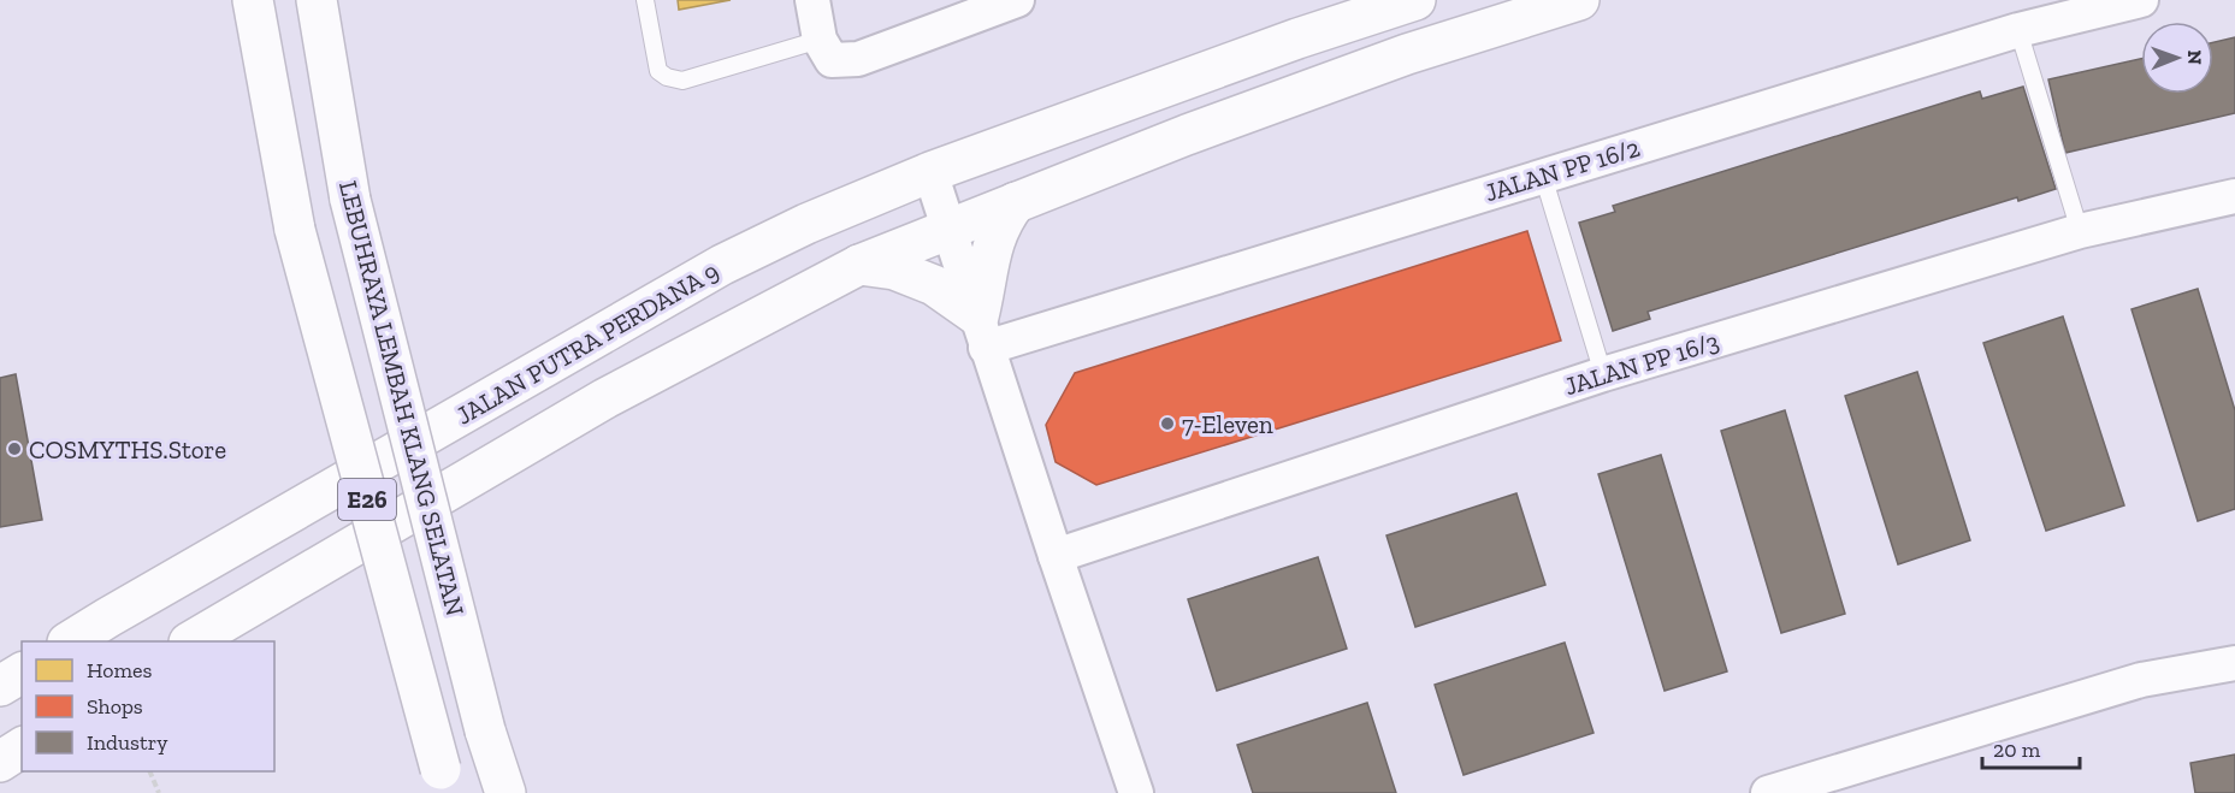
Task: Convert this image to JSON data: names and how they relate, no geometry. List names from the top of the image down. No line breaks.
{"streets":{"main road":["JALAN PUTRA PERDANA 9","LEBUHRAYA LEMBAH KLANG SELATAN","E26"],"street":["JALAN PP 16/2","JALAN PP 16/3"]},"places":["7-Eleven","COSMYTHS.Store"],"legend":["Homes","Shops","Industry"],"scale_bar":"20 m","north":"right"}
